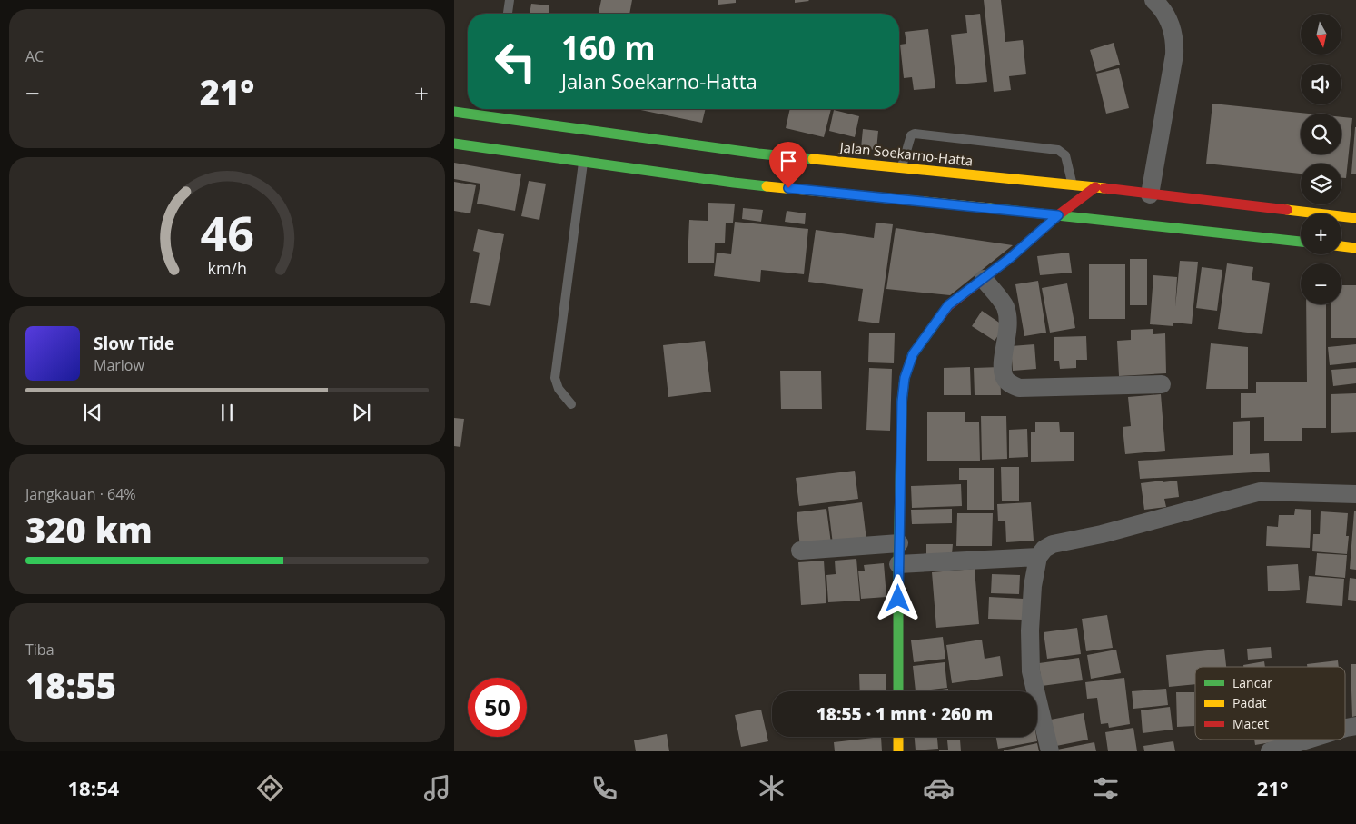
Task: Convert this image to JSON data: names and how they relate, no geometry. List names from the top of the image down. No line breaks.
{"streets":{"main road":["Jalan Soekarno-Hatta"]},"legend":["Lancar","Padat","Macet"],"north":"bottom","page":{"tile":["AC",["Jangkauan · 64%","320 km"],["Tiba","18:55"]],"map_buttons":["+","−"],"turn":["160 m","Jalan Soekarno-Hatta"],"heat":["−","21°","+"],"song":["Slow Tide","Marlow"],"limit":"50","trip":"18:55 · 1 mnt · 260 m","tabs":["18:54","21°"],"gauge":["46","km/h"]}}
